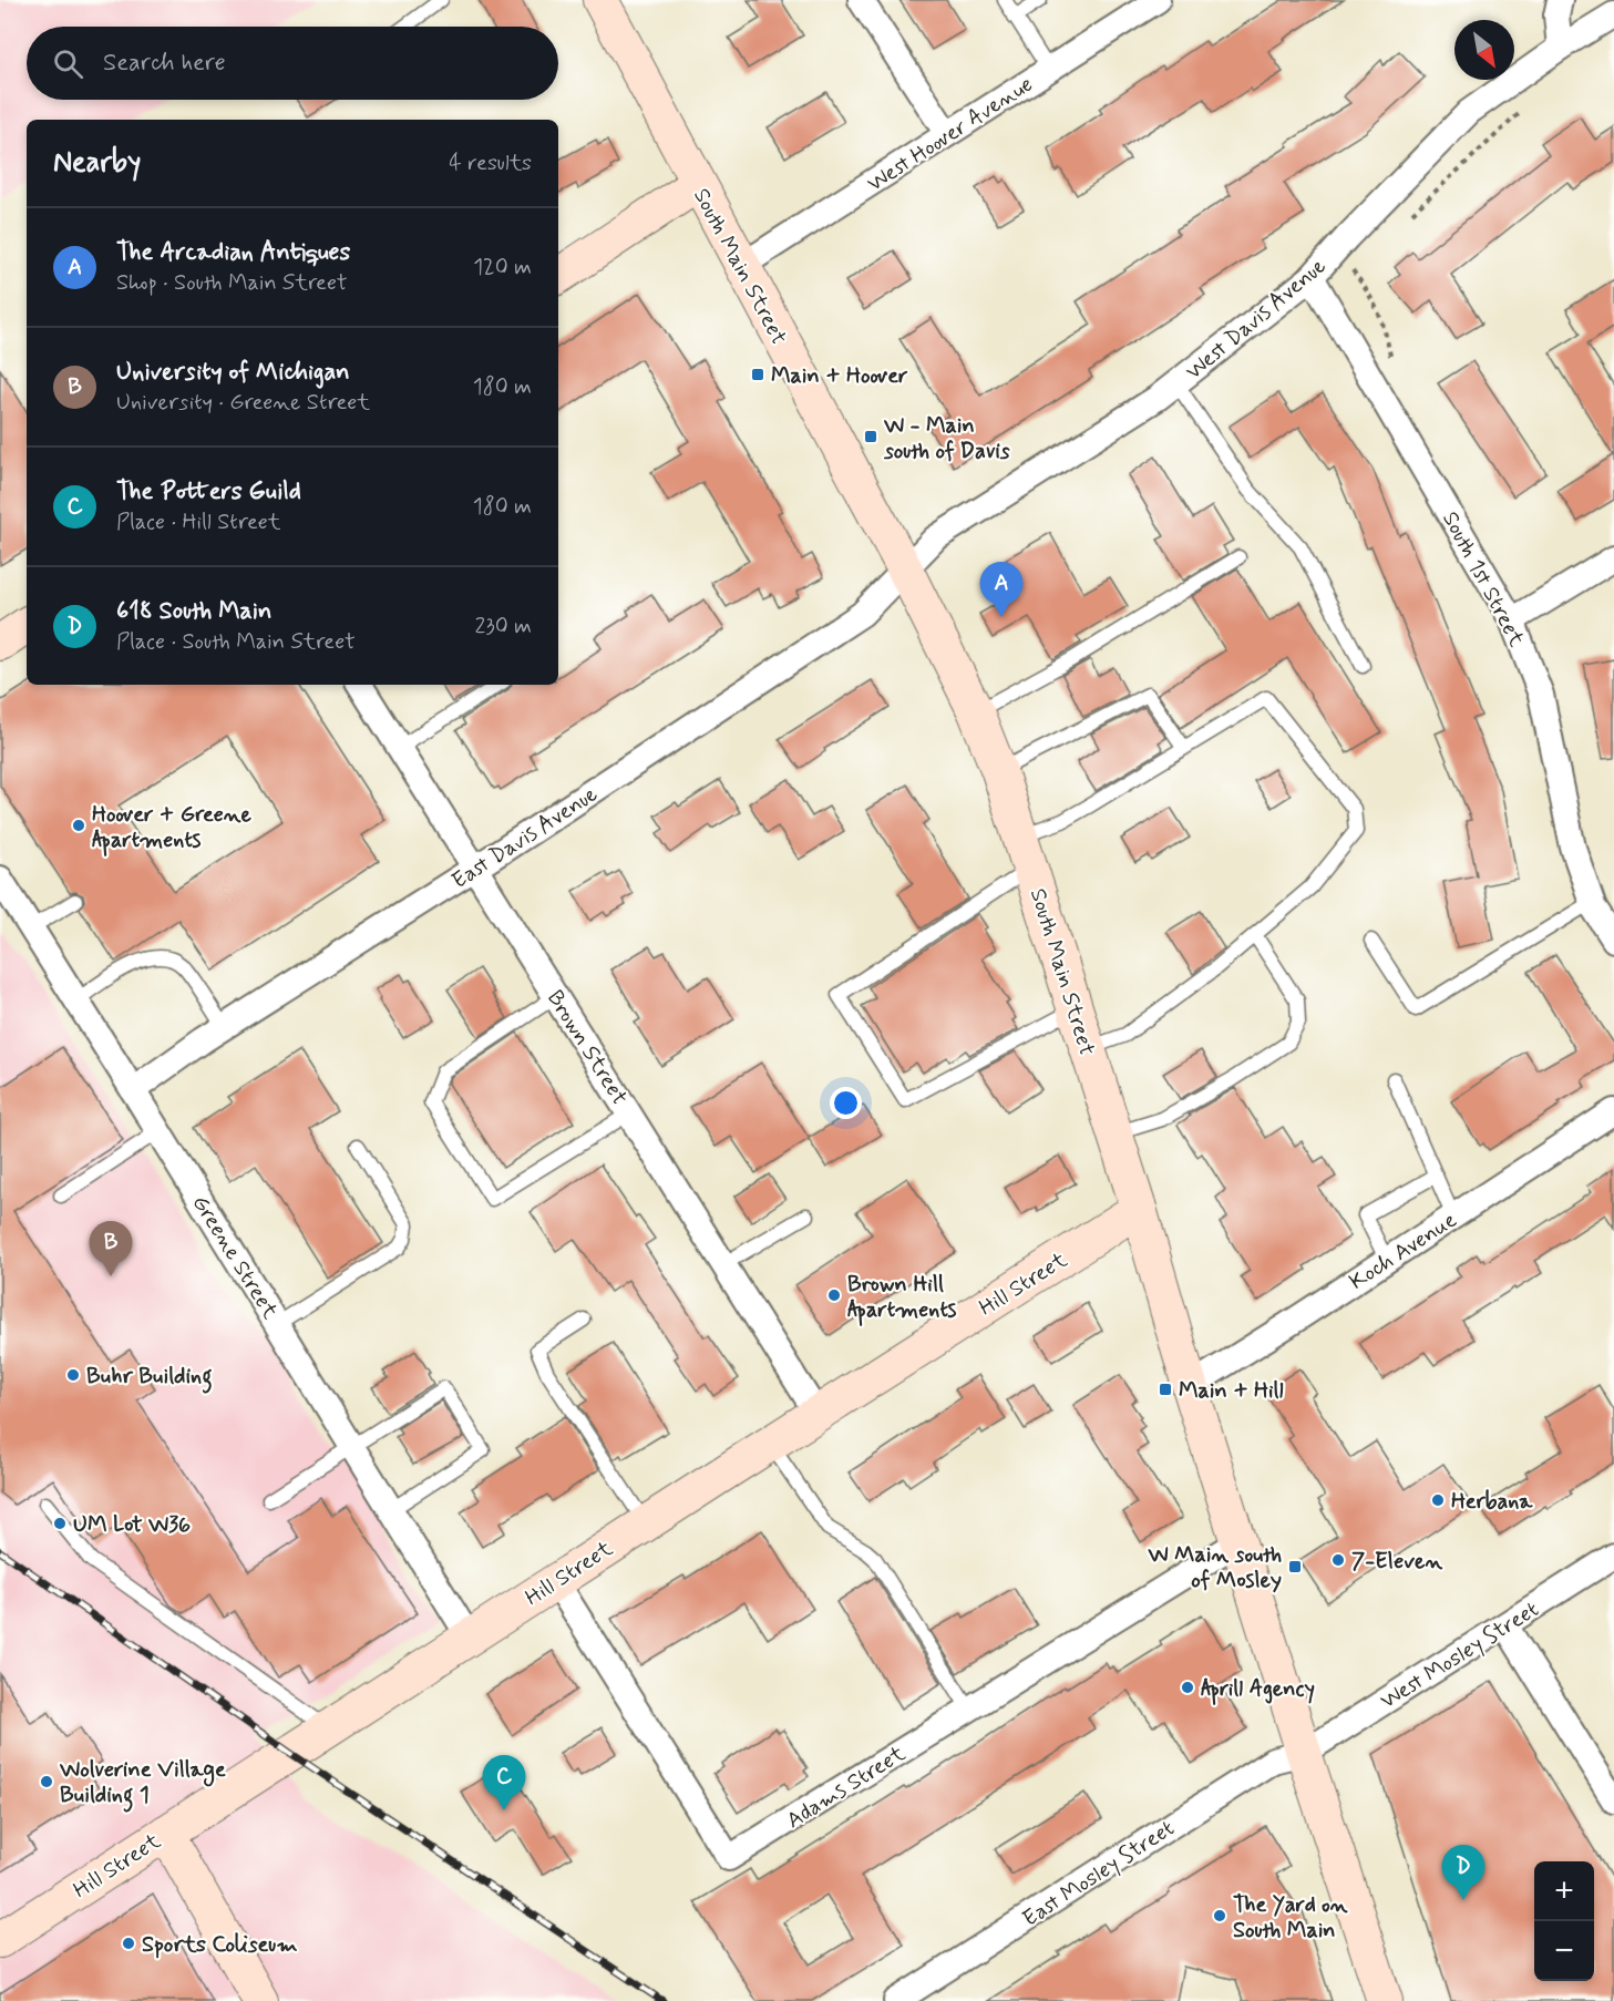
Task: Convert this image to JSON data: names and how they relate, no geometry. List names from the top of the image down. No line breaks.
{"streets":{"main road":["South Main Street","Hill Street"],"street":["West Hoover Avenue","West Davis Avenue","South 1st Street","East Davis Avenue","Brown Street","Koch Avenue","Greene Street","West Mosley Street","Adams Street","East Mosley Street"]},"crossings":[["West Hoover Avenue","South Main Street"],["South Main Street","West Davis Avenue"],["South Main Street","East Davis Avenue"],["South Main Street","Koch Avenue"],["South Main Street","Hill Street"],["South Main Street","West Mosley Street"],["South Main Street","Adams Street"],["South Main Street","East Mosley Street"],["West Davis Avenue","South 1st Street"],["West Davis Avenue","East Davis Avenue"],["East Davis Avenue","Brown Street"],["East Davis Avenue","Greene Street"],["Brown Street","Hill Street"],["Greene Street","Hill Street"],["Hill Street","Adams Street"],["West Mosley Street","East Mosley Street"]],"places":{"transit":["Main + Hoover","W - Main south of Davis","Main + Hill","W Main south of Mosley"],"other":["Hoover + Greene Apartments","Brown Hill Apartments","Buhr Building","Herbana","UM Lot W36","7-Eleven","Aprill Agency","Wolverine Village Building 1","The Yard on South Main","Sports Coliseum"]},"north":"bottom right","page":{"search":"Search here","heading":["Nearby","4 results"],"list":[{"mark":"A","name":"The Arcadian Antiques","note":"Shop · South Main Street","value":"120 m"},{"mark":"B","name":"University of Michigan","note":"University · Greene Street","value":"180 m"},{"mark":"C","name":"The Potters Guild","note":"Place · Hill Street","value":"180 m"},{"mark":"D","name":"618 South Main","note":"Place · South Main Street","value":"230 m"}],"pins":["A","B","C","D"],"map_buttons":["+","−"]}}
